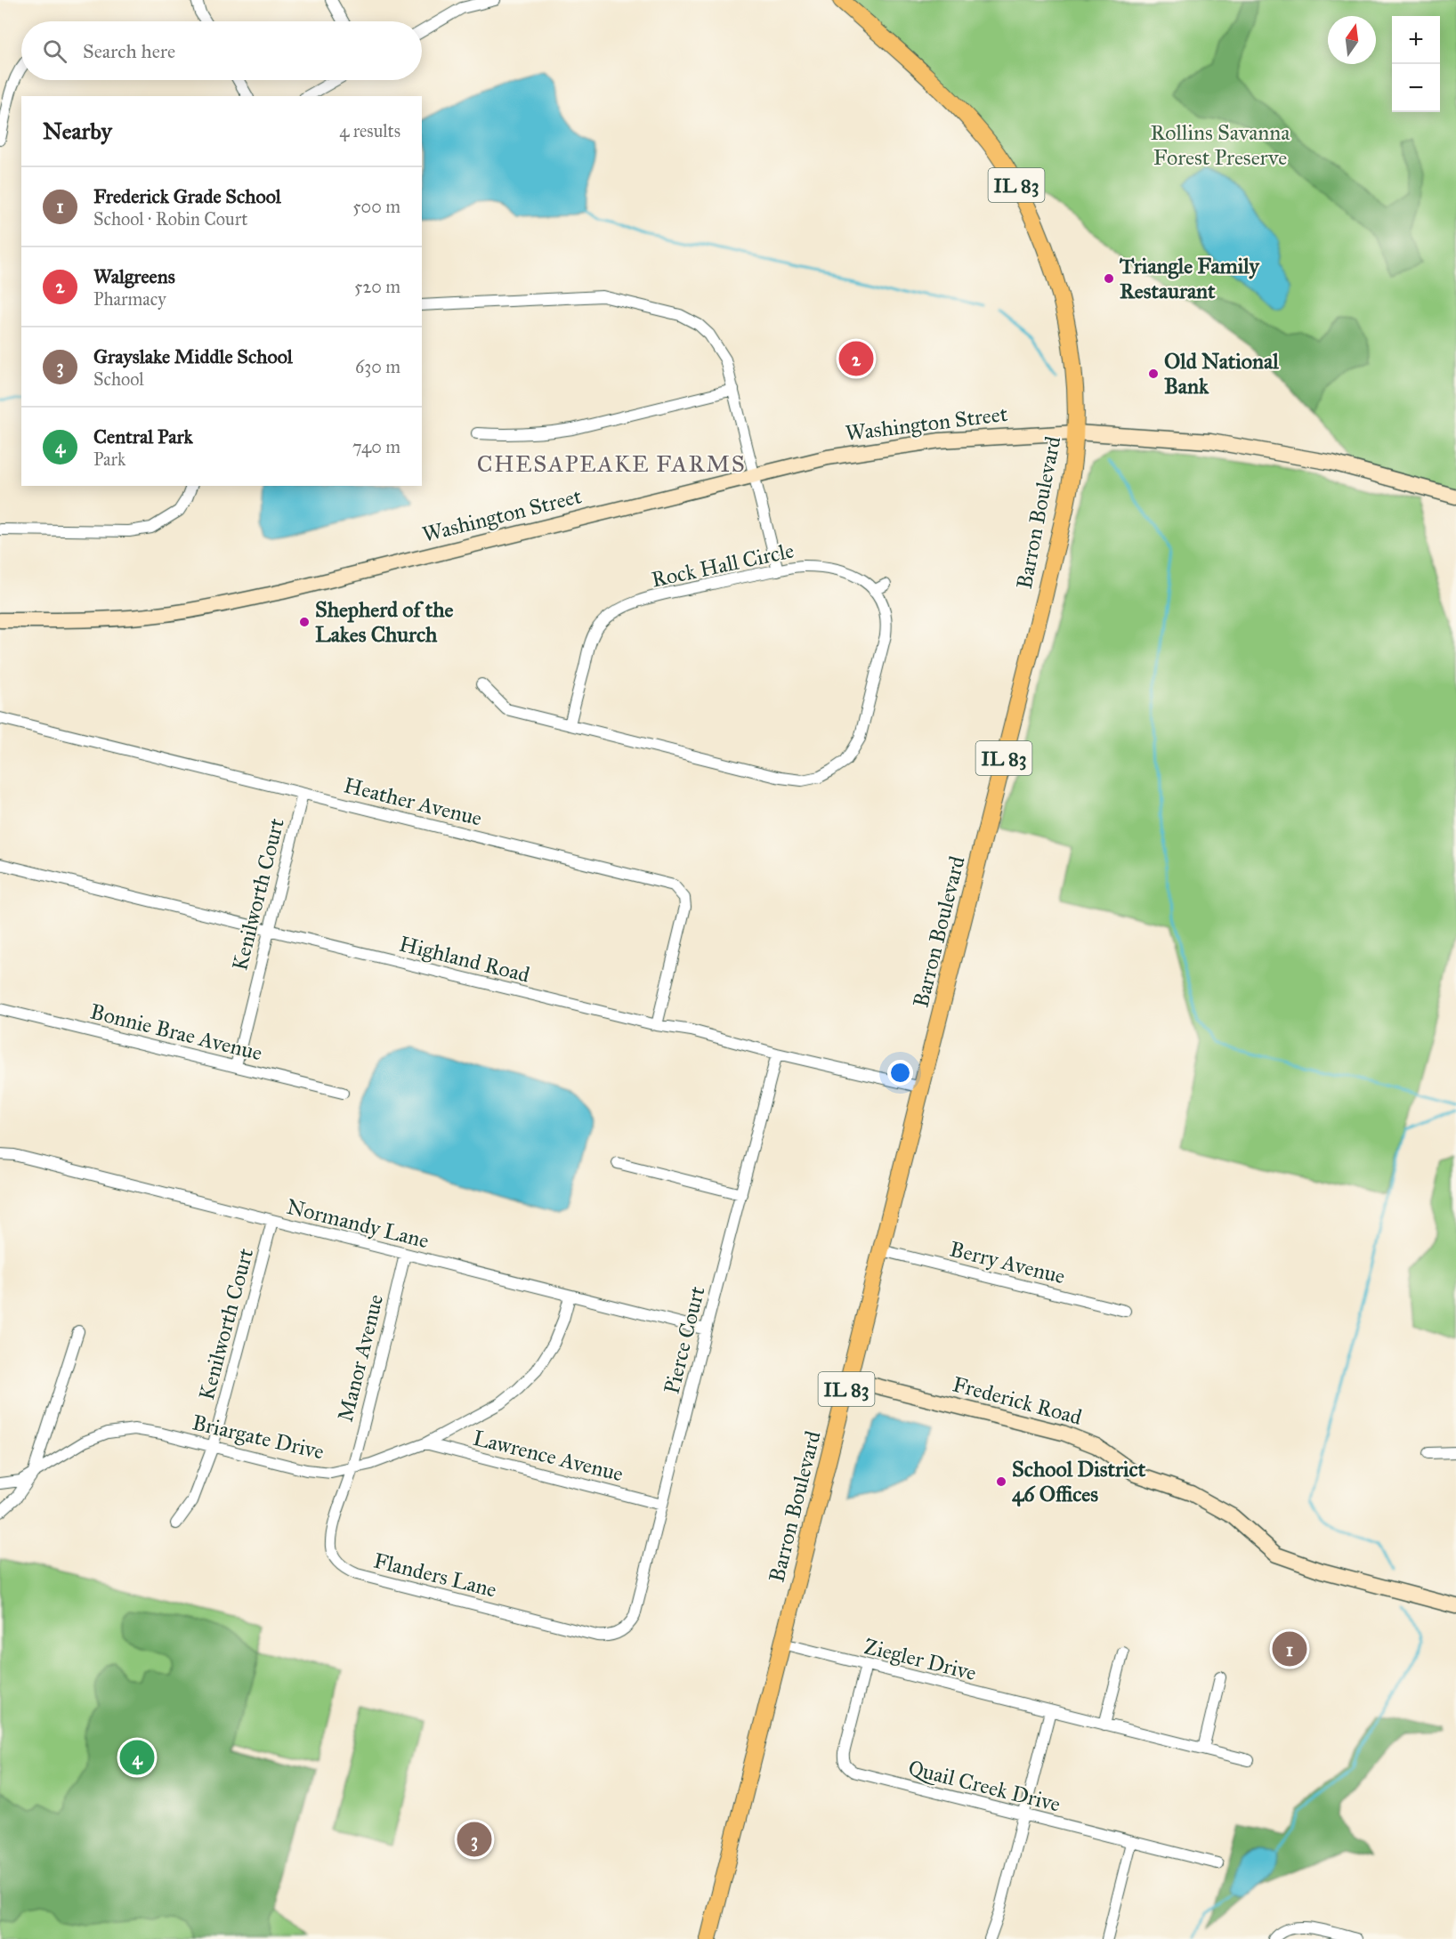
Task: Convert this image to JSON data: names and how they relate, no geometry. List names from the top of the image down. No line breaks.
{"streets":{"main road":["IL 83","Washington Street","Barron Boulevard","Frederick Road"],"street":["Rock Hall Circle","Heather Avenue","Kenilworth Court","Highland Road","Bonnie Brae Avenue","Normandy Lane","Berry Avenue","Pierce Court","Manor Avenue","Briargate Drive","Lawrence Avenue","Flanders Lane","Ziegler Drive","Quail Creek Drive"]},"crossings":[["Washington Street","Barron Boulevard"],["Barron Boulevard","Highland Road"],["Barron Boulevard","Berry Avenue"],["Barron Boulevard","Frederick Road"],["Barron Boulevard","Ziegler Drive"],["Heather Avenue","Kenilworth Court"],["Heather Avenue","Highland Road"],["Kenilworth Court","Highland Road"],["Kenilworth Court","Bonnie Brae Avenue"],["Kenilworth Court","Normandy Lane"],["Kenilworth Court","Briargate Drive"],["Highland Road","Pierce Court"],["Normandy Lane","Pierce Court"],["Normandy Lane","Manor Avenue"],["Normandy Lane","Briargate Drive"],["Pierce Court","Lawrence Avenue"],["Pierce Court","Flanders Lane"],["Manor Avenue","Briargate Drive"],["Manor Avenue","Flanders Lane"],["Briargate Drive","Lawrence Avenue"],["Briargate Drive","Flanders Lane"],["Ziegler Drive","Quail Creek Drive"]],"districts":["CHESAPEAKE FARMS"],"parks":["Rollins Savanna Forest Preserve"],"places":["Triangle Family Restaurant","Old National Bank","Shepherd of the Lakes Church","School District 46 Offices"],"north":"top","page":{"map_buttons":["+","−"],"search":"Search here","heading":["Nearby","4 results"],"list":[{"mark":"1","name":"Frederick Grade School","note":"School · Robin Court","value":"500 m"},{"mark":"2","name":"Walgreens","note":"Pharmacy","value":"520 m"},{"mark":"3","name":"Grayslake Middle School","note":"School","value":"630 m"},{"mark":"4","name":"Central Park","note":"Park","value":"740 m"}],"pins":["2","1","4","3"]}}
